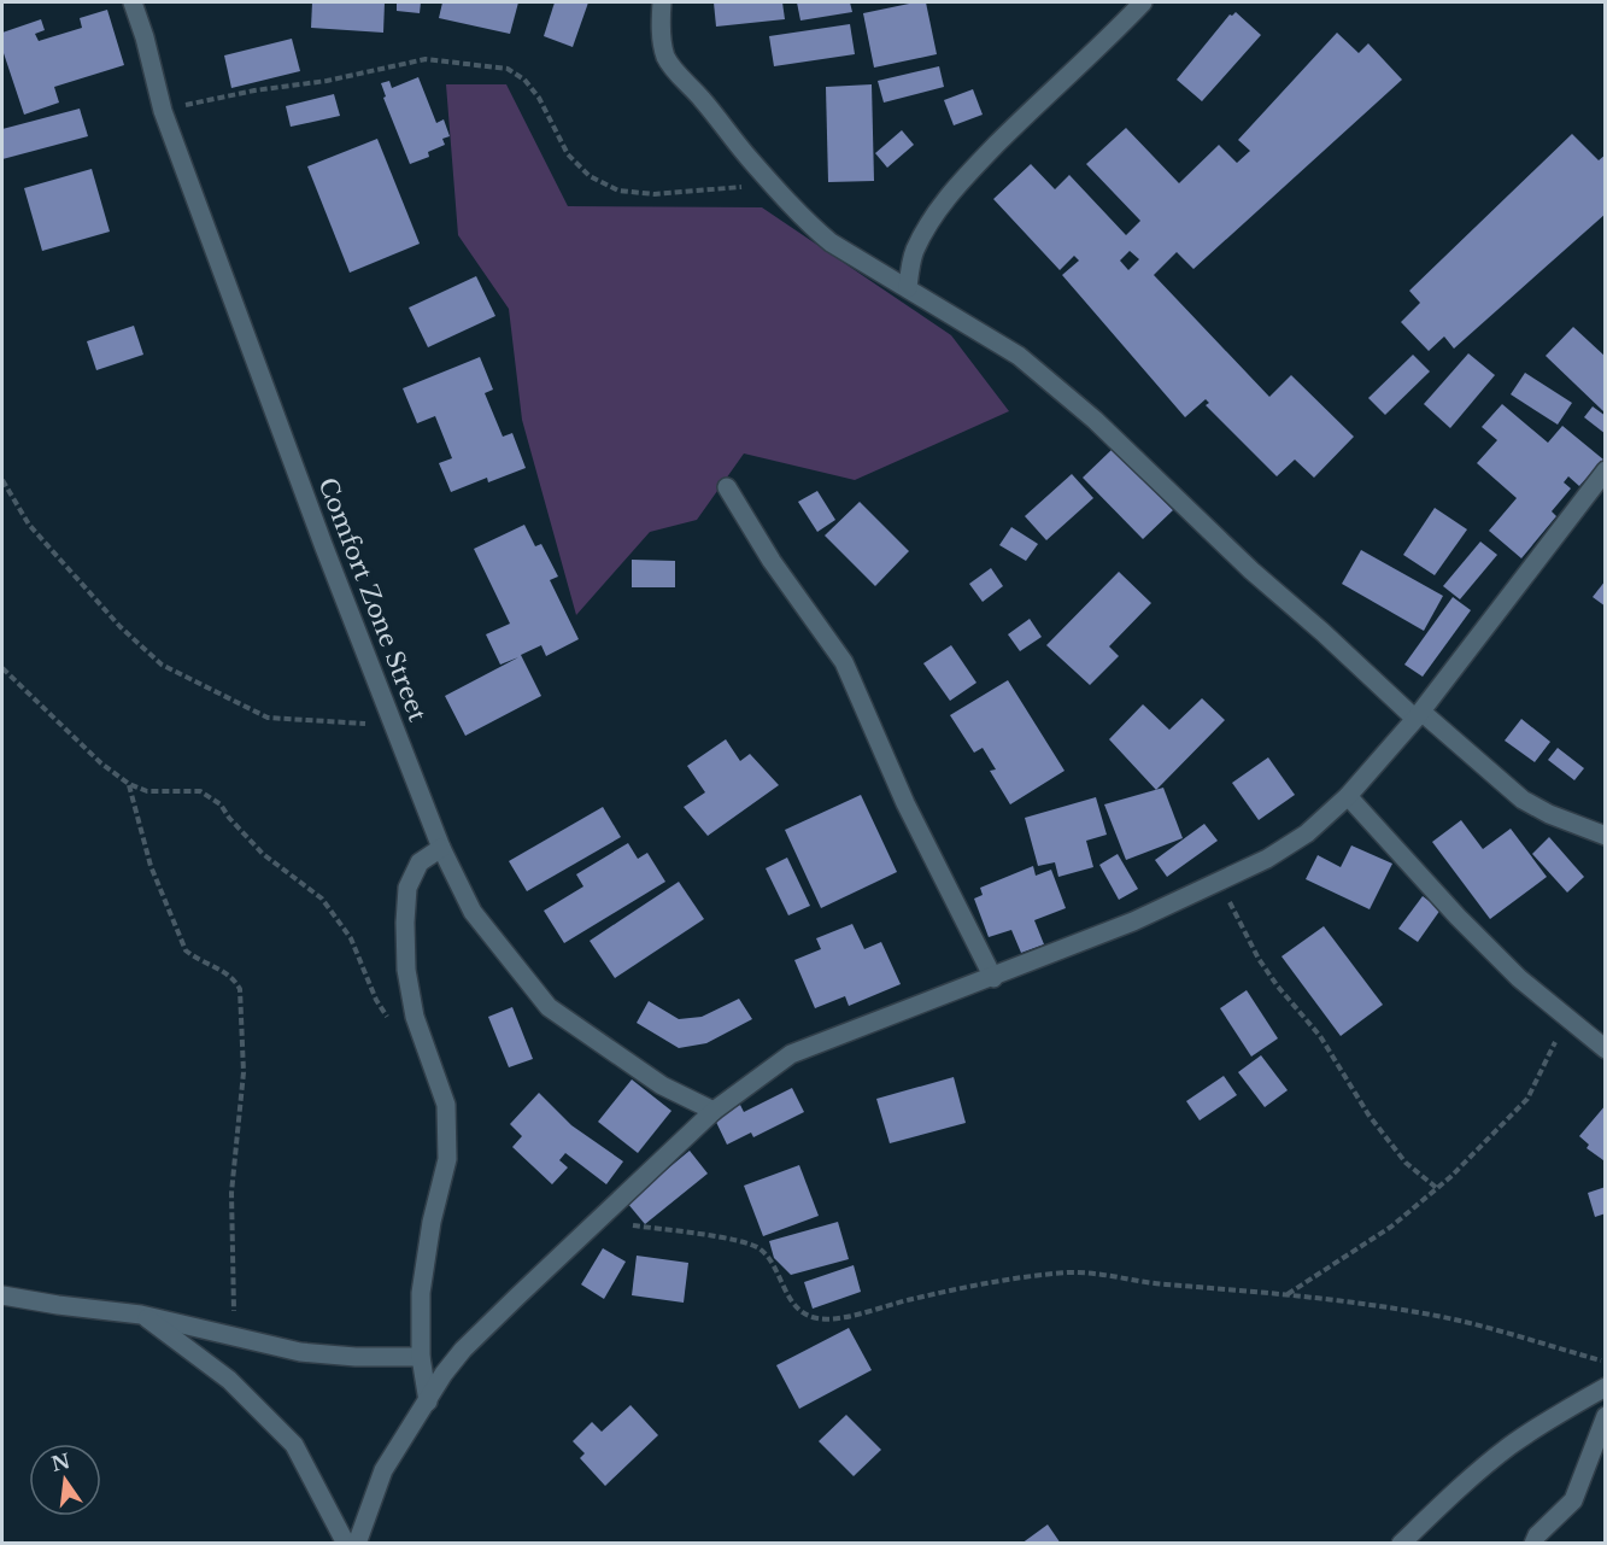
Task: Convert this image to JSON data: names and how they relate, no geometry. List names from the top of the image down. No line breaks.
{"streets":{"street":["Comfort Zone Street"]},"north":"top"}
